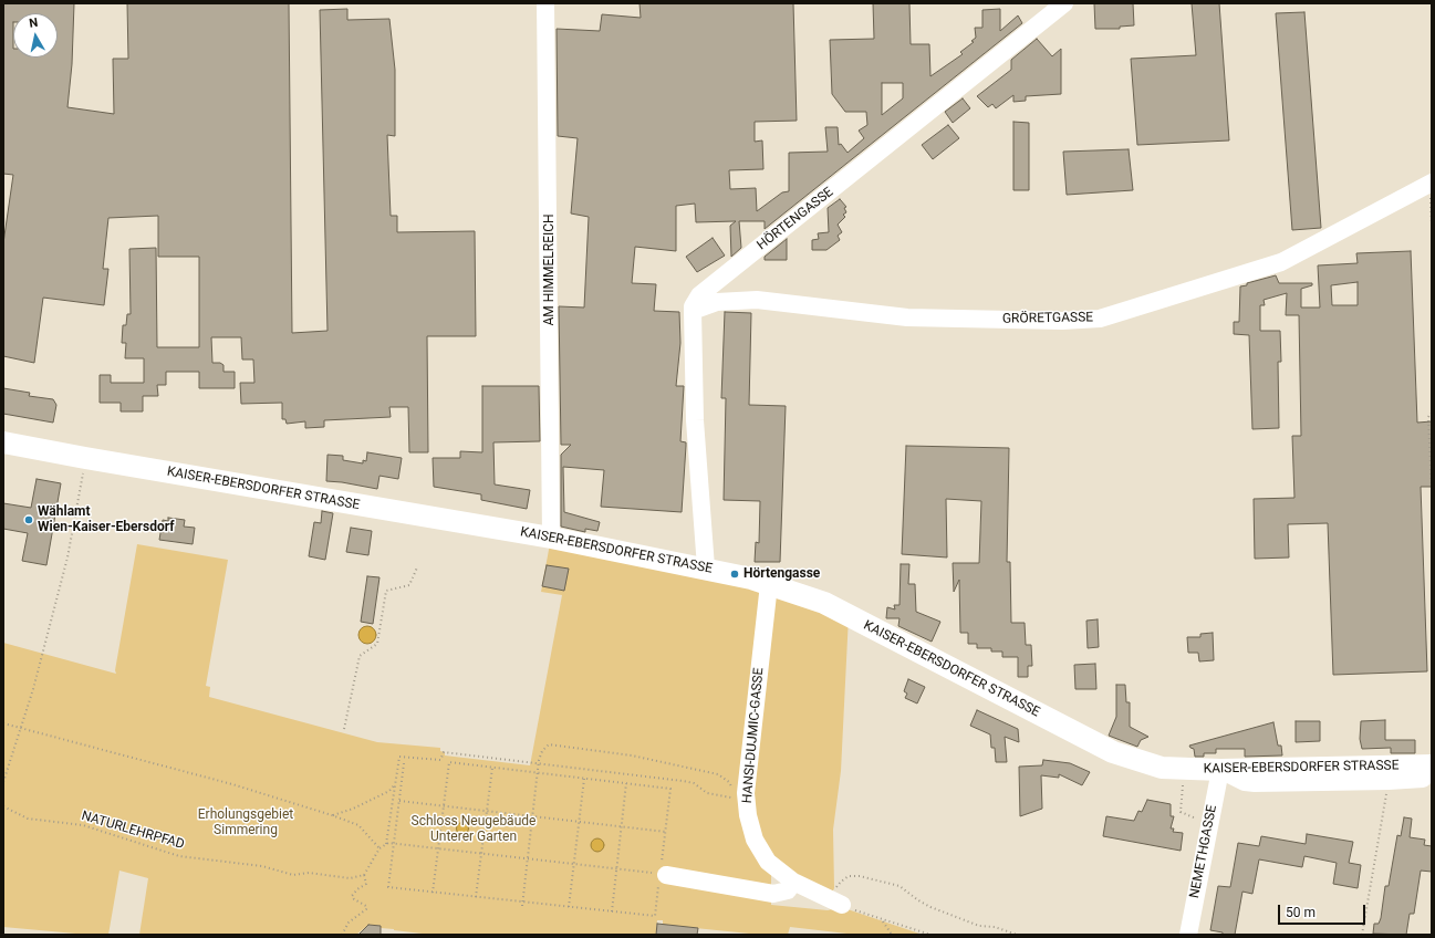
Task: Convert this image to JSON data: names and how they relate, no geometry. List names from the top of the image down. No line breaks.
{"streets":{"main road":["KAISER-EBERSDORFER STRASSE"],"street":["HÖRTENGASSE","AM HIMMELREICH","GRÖRETGASSE","HANSI-DUJMIC-GASSE","NEMETHGASSE"],"path":["NATURLEHRPFAD"]},"crossings":[["HÖRTENGASSE","GRÖRETGASSE"],["AM HIMMELREICH","KAISER-EBERSDORFER STRASSE"],["KAISER-EBERSDORFER STRASSE","HANSI-DUJMIC-GASSE"],["KAISER-EBERSDORFER STRASSE","NEMETHGASSE"]],"parks":["Erholungsgebiet Simmering","Schloss Neugebäude Unterer Garten"],"places":["Wählamt Wien-Kaiser-Ebersdorf","Hörtengasse"],"scale_bar":"50 m","north":"top"}
